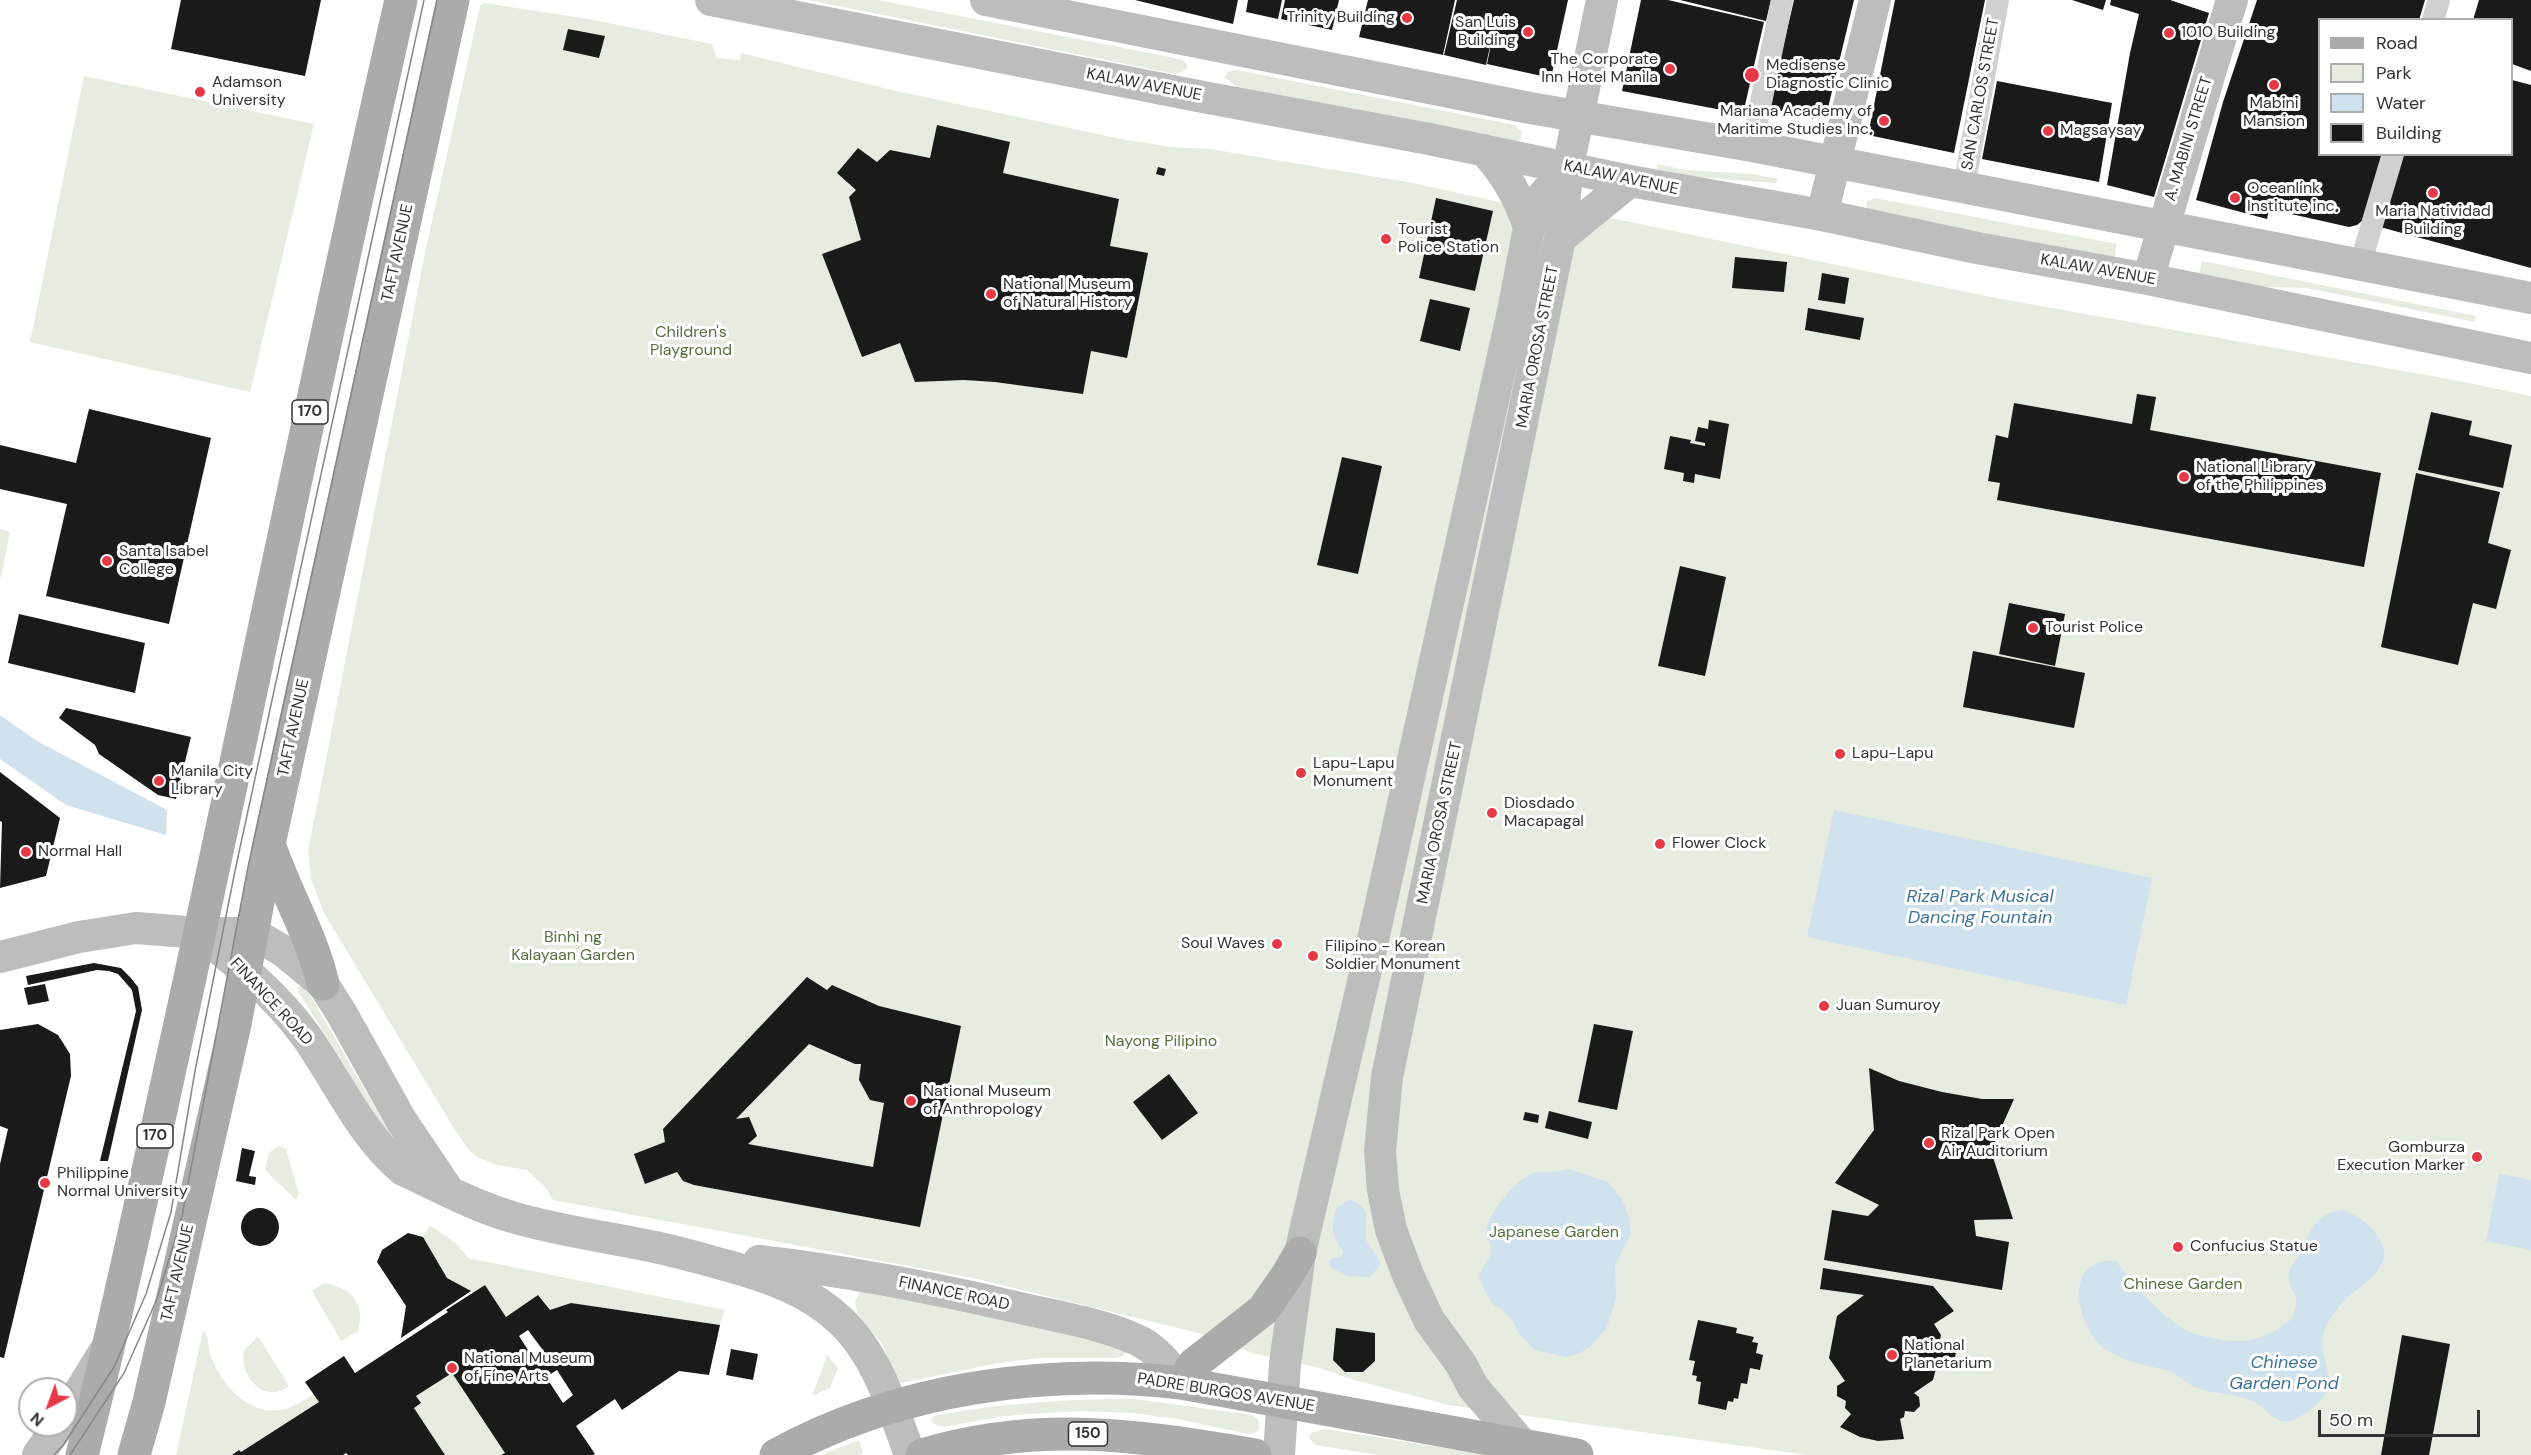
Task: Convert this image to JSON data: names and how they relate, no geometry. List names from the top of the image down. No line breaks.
{"streets":{"main road":["TAFT AVENUE","170","PADRE BURGOS AVENUE","150"],"street":["KALAW AVENUE","SAN CARLOS STREET","A. MABINI STREET","MARIA OROSA STREET","FINANCE ROAD"]},"crossings":[["KALAW AVENUE","A. MABINI STREET"],["KALAW AVENUE","MARIA OROSA STREET"],["TAFT AVENUE","FINANCE ROAD"],["MARIA OROSA STREET","PADRE BURGOS AVENUE"],["170","FINANCE ROAD"],["FINANCE ROAD","PADRE BURGOS AVENUE"]],"water":["Rizal Park Musical Dancing Fountain","Chinese Garden Pond"],"parks":["Children's Playground","Binhi ng Kalayaan Garden","Nayong Pilipino","Japanese Garden","Chinese Garden"],"places":["Trinity Building","San Luis Building","1010 Building","The Corporate Inn Hotel Manila","Medisense Diagnostic Clinic","Mabini Mansion","Adamson University","Mariana Academy of Maritime Studies Inc.","Magsaysay","Maria Natividad Building","Oceanlink Institute inc.","Tourist Police Station","National Museum of Natural History","National Library of the Philippines","Santa Isabel College","Tourist Police","Lapu-Lapu","Lapu-Lapu Monument","Manila City Library","Diosdado Macapagal","Flower Clock","Normal Hall","Soul Waves","Filipino - Korean Soldier Monument","Juan Sumuroy","National Museum of Anthropology","Rizal Park Open Air Auditorium","Gomburza Execution Marker","Philippine Normal University","Confucius Statue","National Planetarium","National Museum of Fine Arts"],"legend":["Road","Park","Water","Building"],"scale_bar":"50 m","north":"bottom left"}
